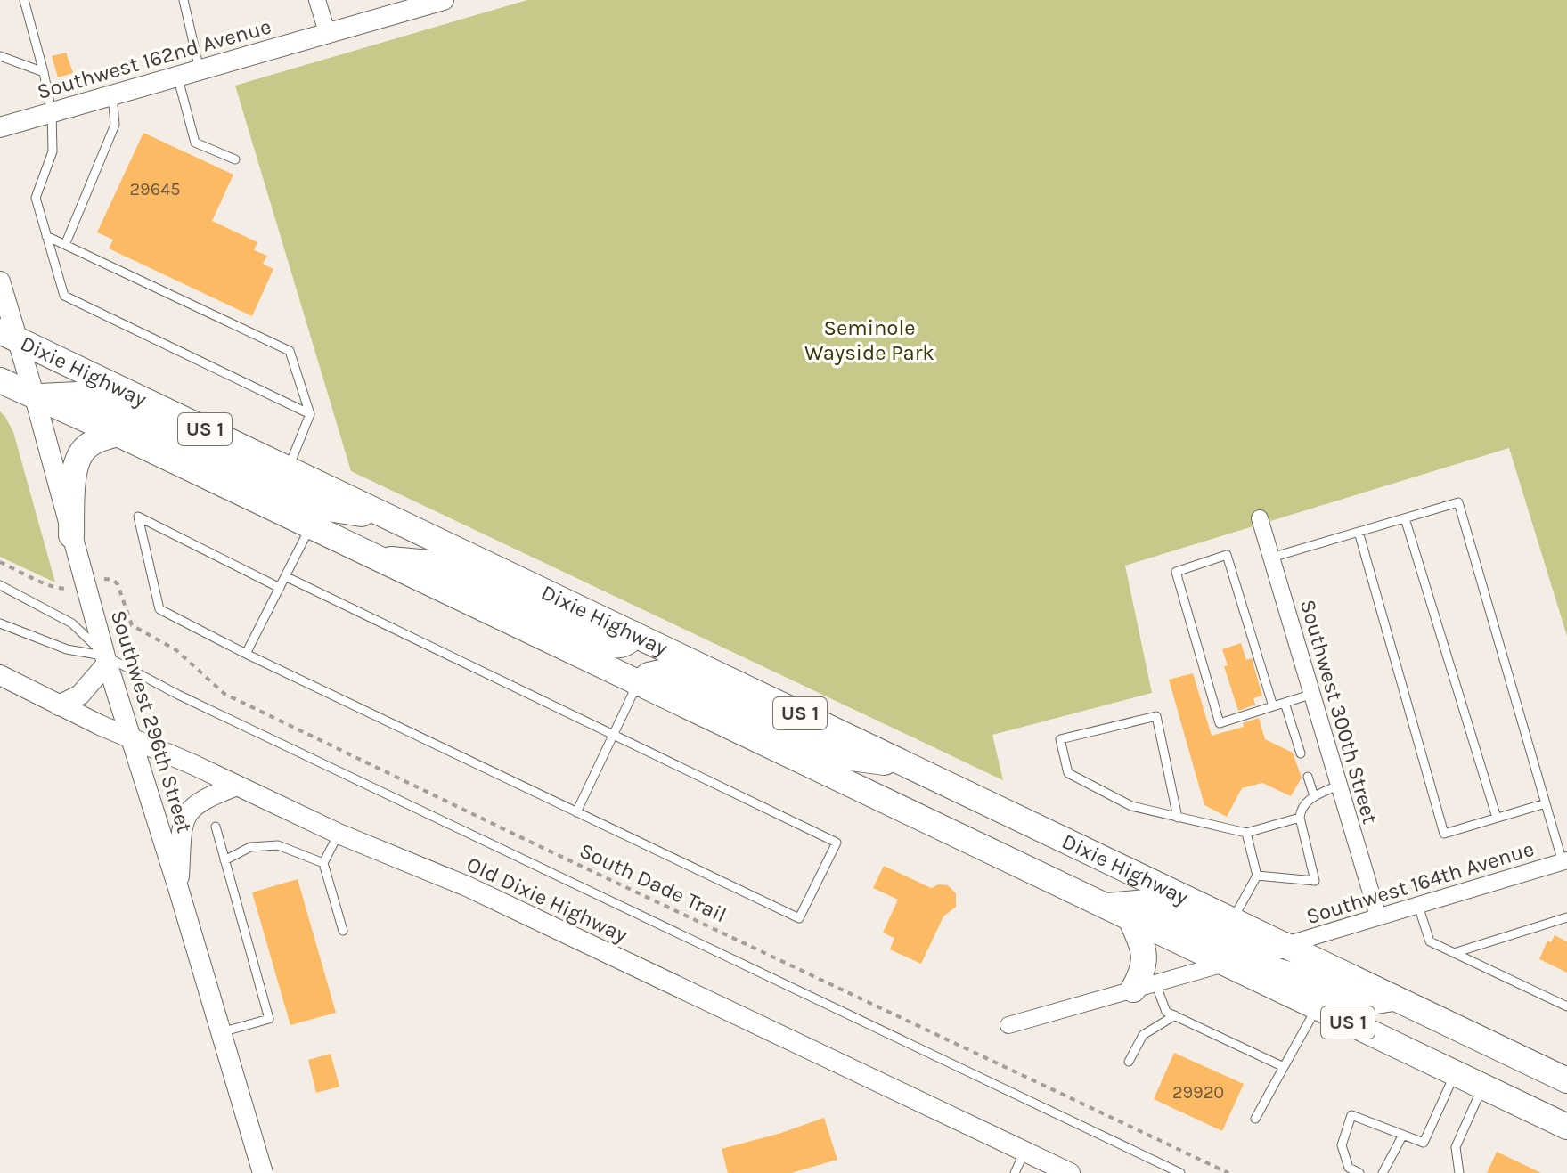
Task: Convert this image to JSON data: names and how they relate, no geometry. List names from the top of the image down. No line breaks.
{"streets":{"highway":["Dixie Highway","US 1"],"street":["Southwest 162nd Avenue","Southwest 300th Street","Southwest 296th Street","Southwest 164th Avenue","Old Dixie Highway"],"path":["South Dade Trail"]},"crossings":[["Dixie Highway","US 1"],["Dixie Highway","Southwest 296th Street"],["US 1","Southwest 164th Avenue"],["Southwest 300th Street","Southwest 164th Avenue"],["Southwest 296th Street","Old Dixie Highway"]],"parks":["Seminole Wayside Park"],"house_numbers":["29645","29920"]}
